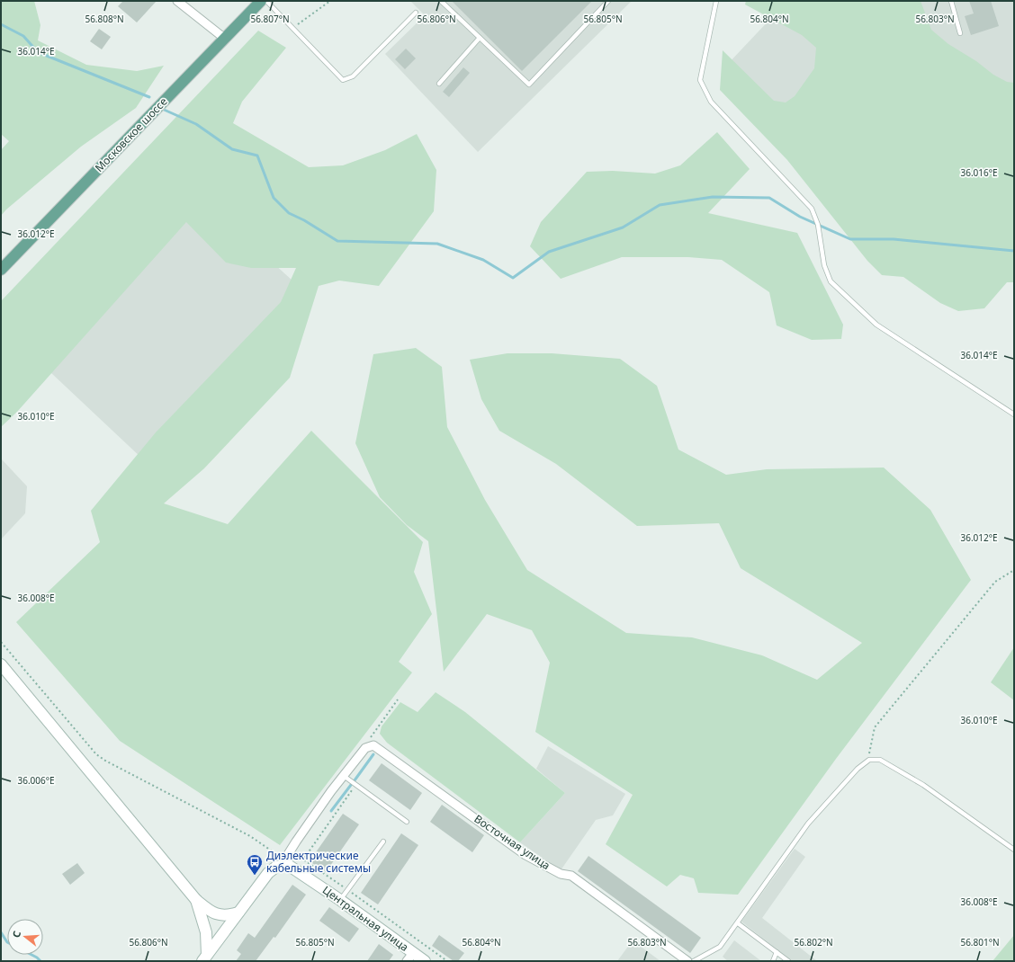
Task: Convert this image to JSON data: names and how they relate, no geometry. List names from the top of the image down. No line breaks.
{"streets":{"main road":["Московское шоссе"],"street":["Восточная улица","Центральная улица"]},"places":{"bus stop":["Диэлектрические кабельные системы"]},"north":"left","coordinates":["56.808°N","56.807°N","56.806°N","56.805°N","56.804°N","56.803°N","36.014°E","36.016°E","36.012°E","36.010°E","36.008°E","36.006°E","56.802°N","56.801°N"]}
